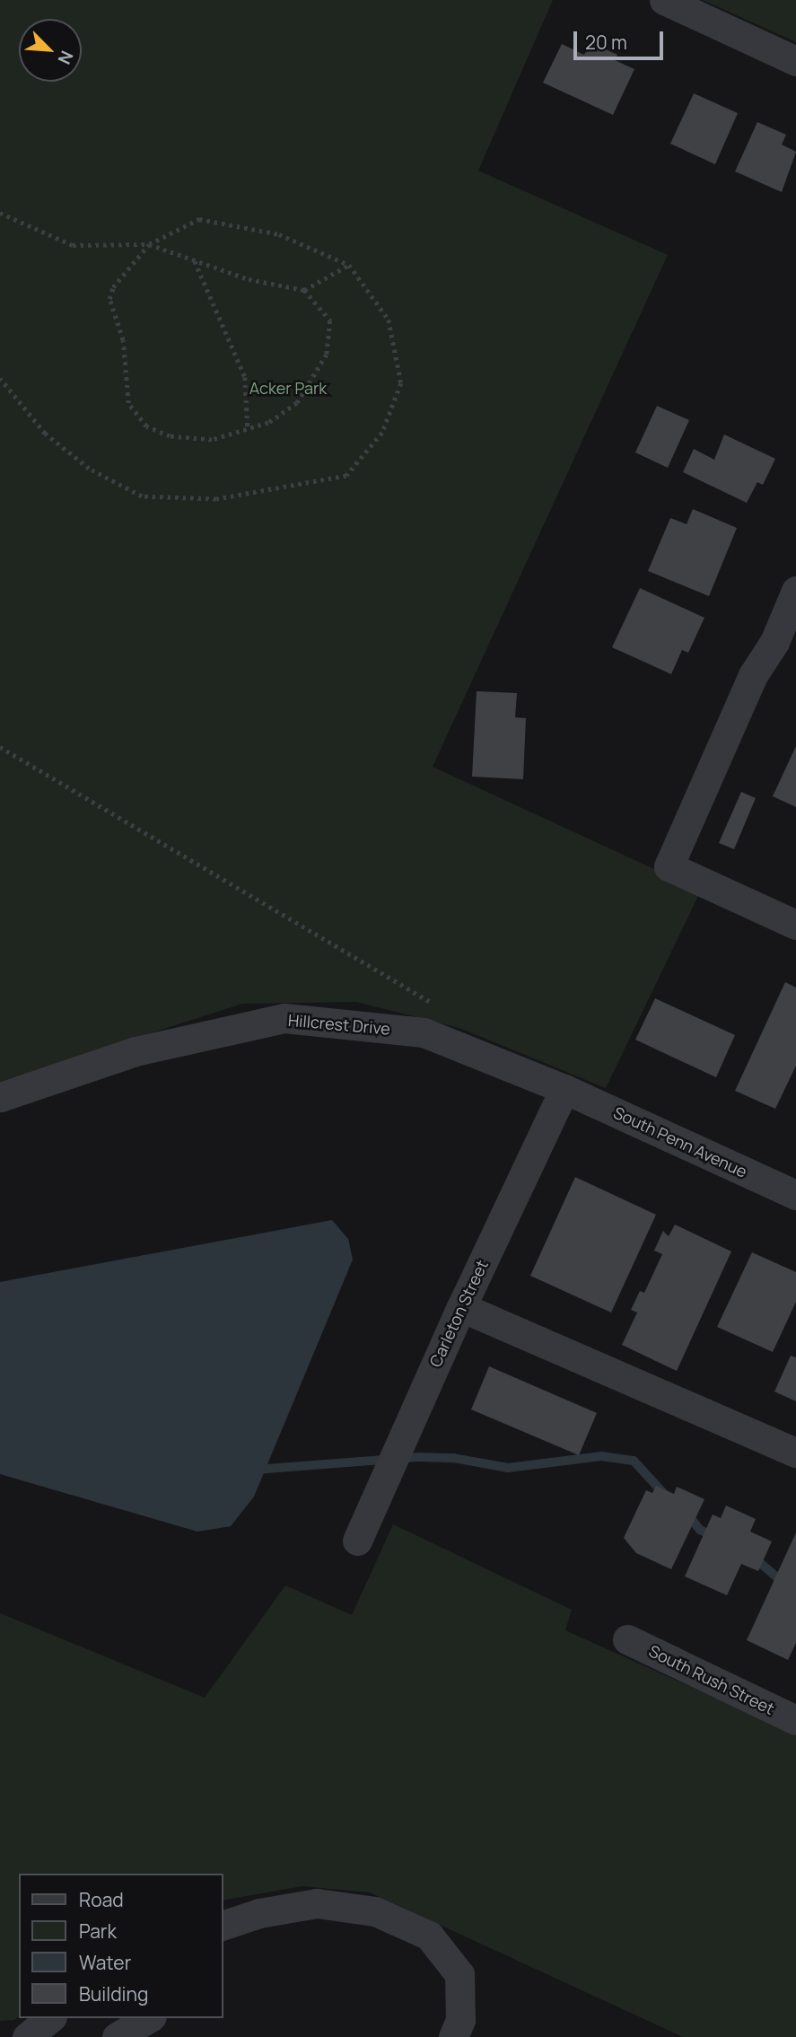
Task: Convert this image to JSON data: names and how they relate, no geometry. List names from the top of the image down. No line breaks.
{"streets":{"street":["Hillcrest Drive","South Penn Avenue","Carleton Street","South Rush Street"]},"crossings":[["Hillcrest Drive","South Penn Avenue"],["Hillcrest Drive","Carleton Street"],["South Penn Avenue","Carleton Street"]],"parks":["Acker Park"],"legend":["Road","Park","Water","Building"],"scale_bar":"20 m","north":"bottom right"}
